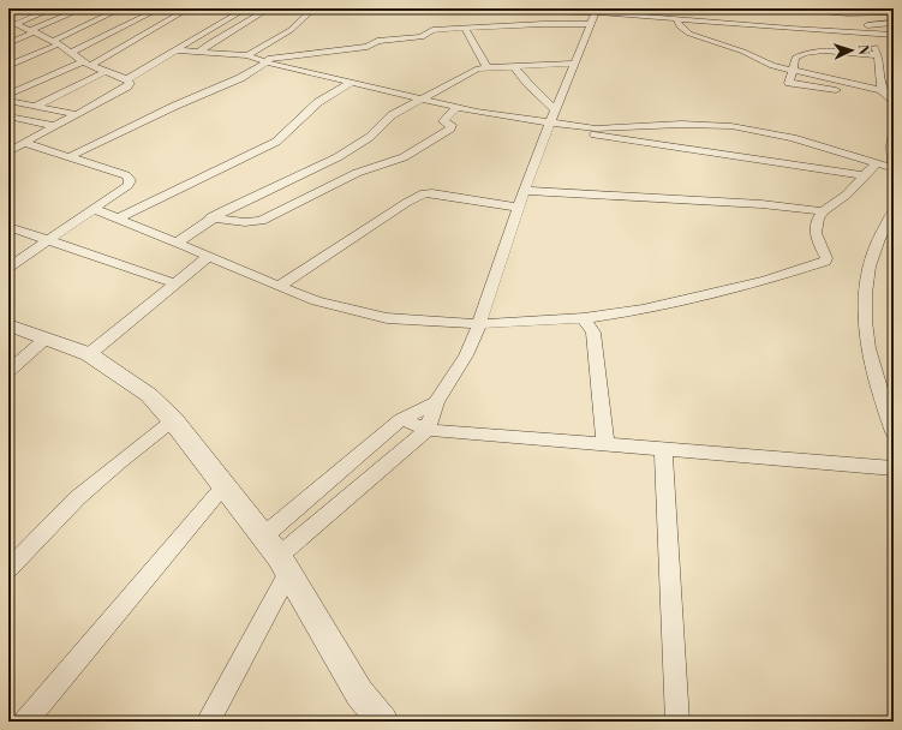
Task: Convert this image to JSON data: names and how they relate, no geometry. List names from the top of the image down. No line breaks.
{"north":"right"}
